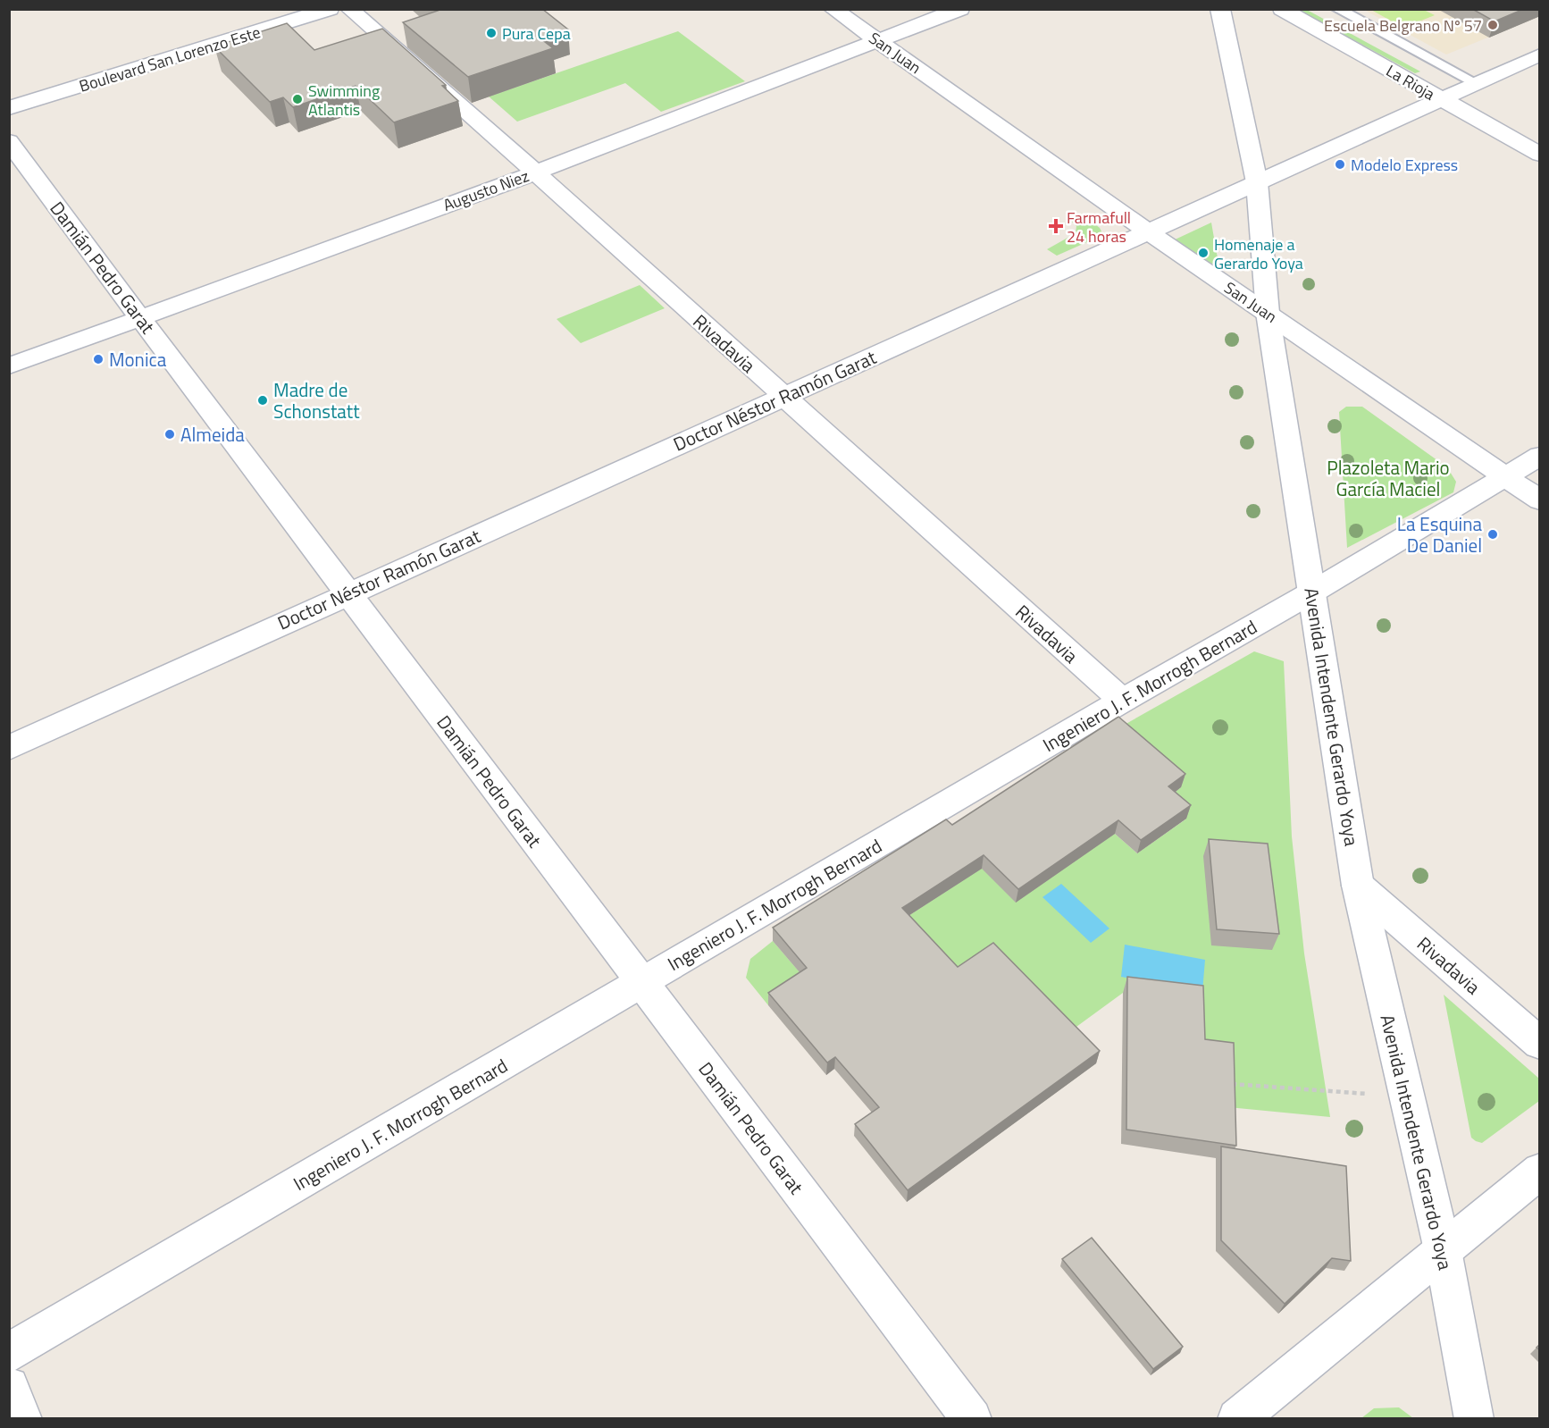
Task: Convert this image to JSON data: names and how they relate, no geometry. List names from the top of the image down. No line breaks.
{"streets":{"street":["San Juan","Boulevard San Lorenzo Este","La Rioja","Augusto Niez","Damián Pedro Garat","Rivadavia","Doctor Néstor Ramón Garat","Ingeniero J. F. Morrogh Bernard","Avenida Intendente Gerardo Yoya"]},"crossings":[["San Juan","Augusto Niez"],["San Juan","Doctor Néstor Ramón Garat"],["San Juan","Ingeniero J. F. Morrogh Bernard"],["San Juan","Avenida Intendente Gerardo Yoya"],["La Rioja","Doctor Néstor Ramón Garat"],["Augusto Niez","Damián Pedro Garat"],["Augusto Niez","Rivadavia"],["Damián Pedro Garat","Doctor Néstor Ramón Garat"],["Damián Pedro Garat","Ingeniero J. F. Morrogh Bernard"],["Rivadavia","Doctor Néstor Ramón Garat"],["Rivadavia","Ingeniero J. F. Morrogh Bernard"],["Rivadavia","Avenida Intendente Gerardo Yoya"],["Doctor Néstor Ramón Garat","Avenida Intendente Gerardo Yoya"],["Ingeniero J. F. Morrogh Bernard","Avenida Intendente Gerardo Yoya"]],"parks":["Plazoleta Mario García Maciel"],"places":{"other":["Escuela Belgrano Nº 57","Pura Cepa","Swimming Atlantis","Modelo Express","Homenaje a Gerardo Yoya","Monica","Madre de Schonstatt","Almeida","La Esquina De Daniel"],"health":["Farmafull 24 horas"]}}
